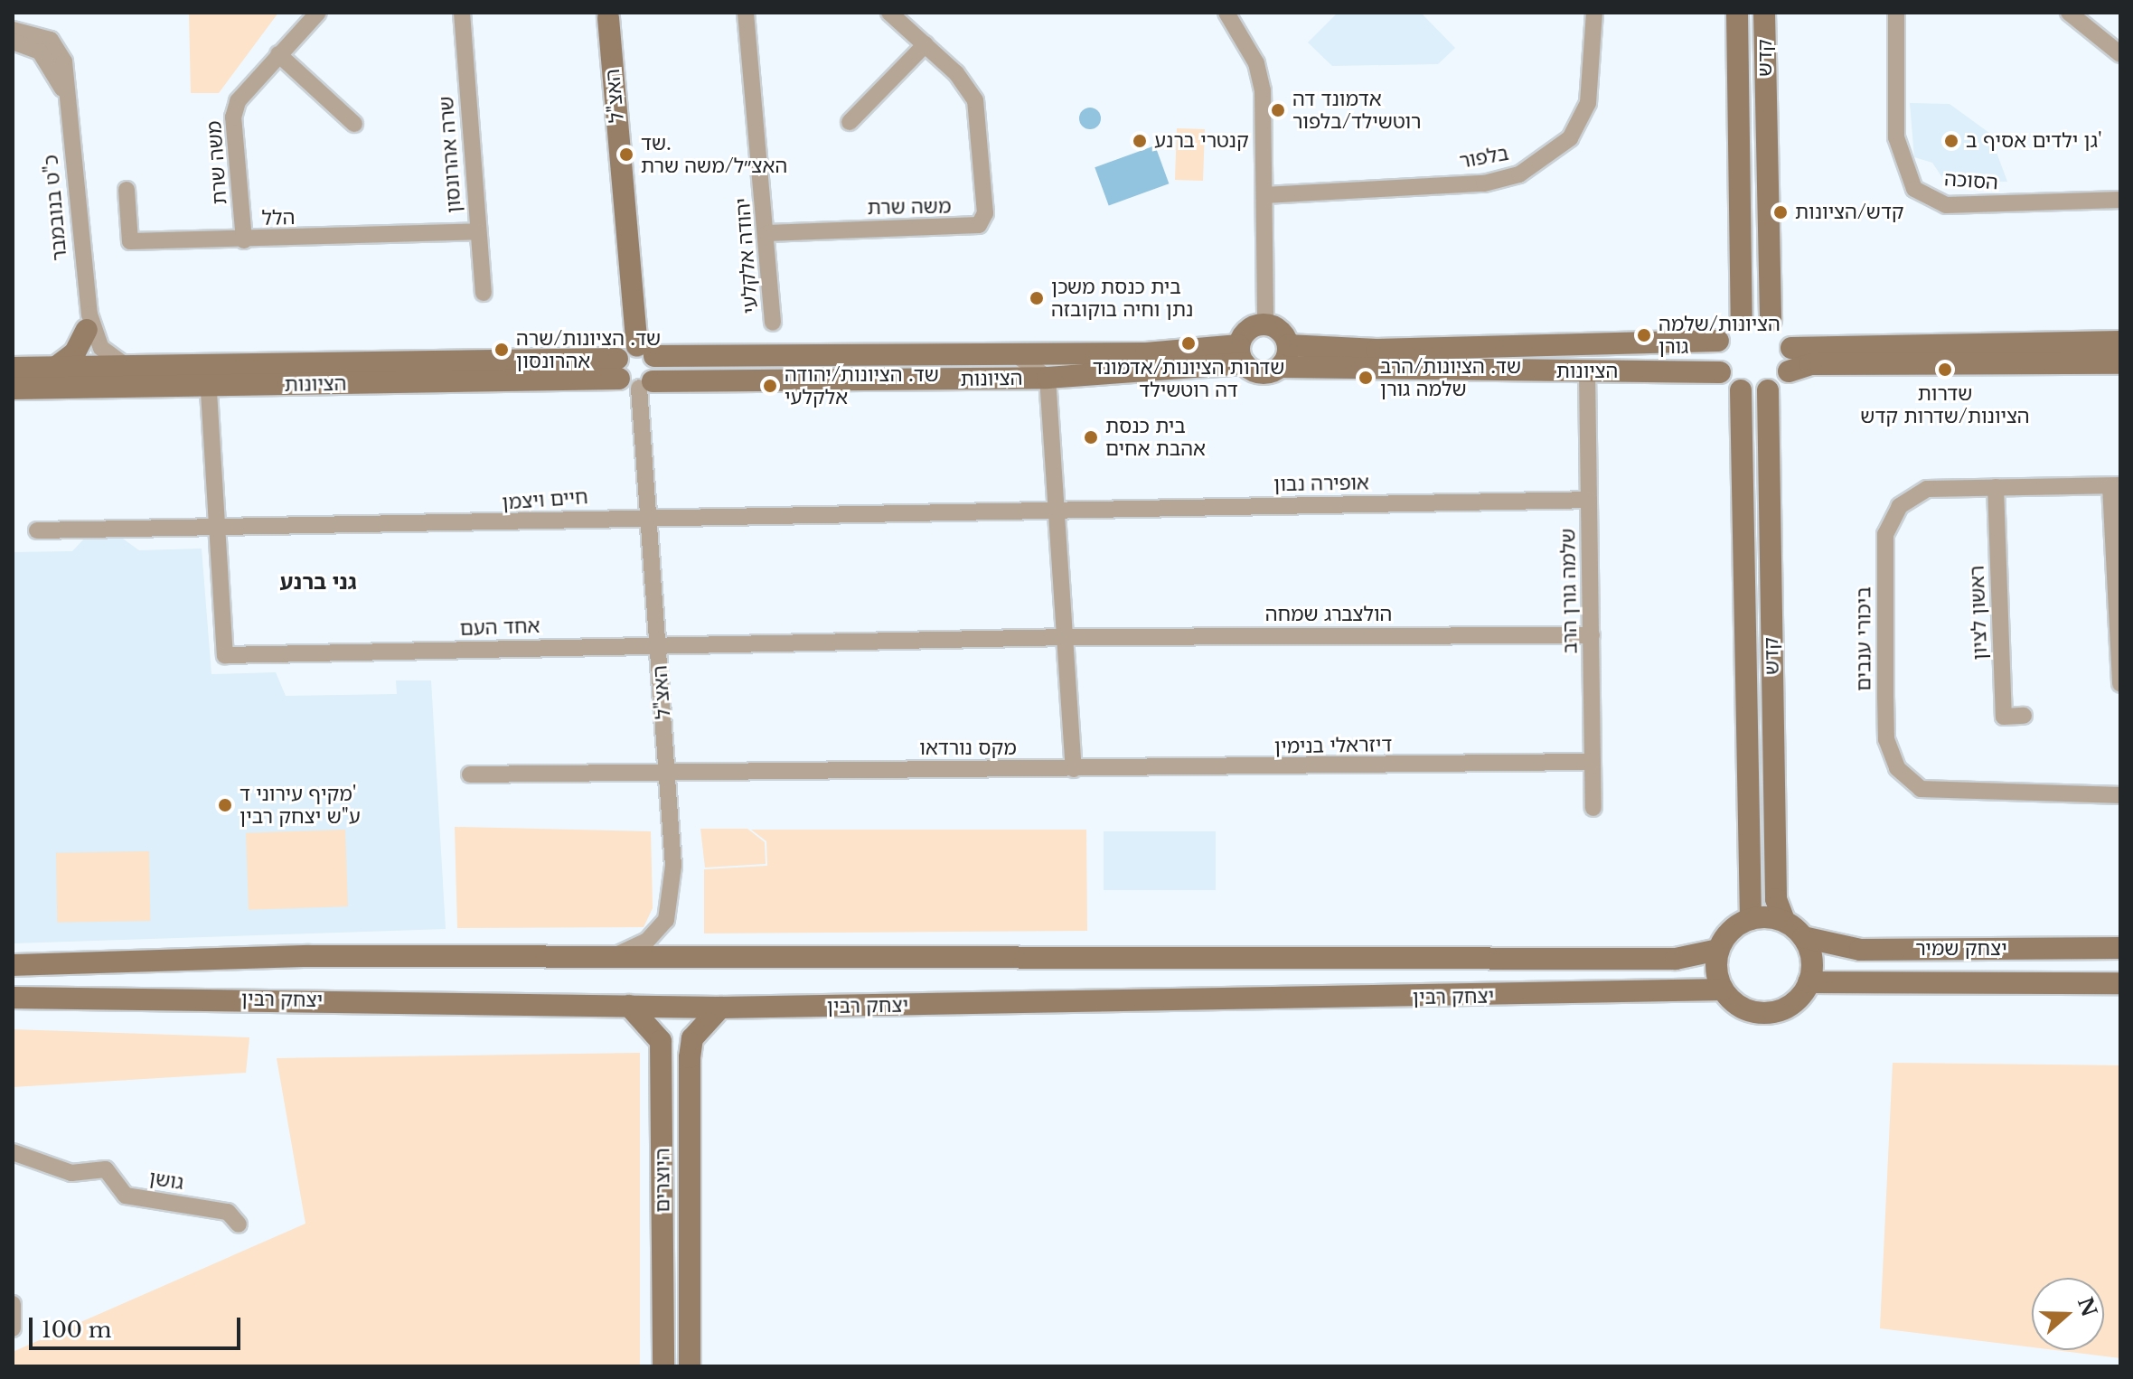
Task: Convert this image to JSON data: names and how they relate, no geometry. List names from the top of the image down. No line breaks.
{"streets":{"main road":["קדש","האצ\"ל","הציונות","יצחק שמיר","יצחק רבין","היוצרים"],"street":["שרה אהרונסון","בלפור","משה שרת","הסוכה","כ\"ט בנובמבר","הלל","יהודה אלקלעי","אופירה נבון","חיים ויצמן","שלמה גורן הרב","ראשון לציון","הולצברג שמחה","אחד העם","ביכורי ענבים","דיזראלי בנימין","מקס נורדאו","גושן"]},"crossings":[["קדש","הציונות"],["קדש","יצחק שמיר"],["קדש","יצחק רבין"],["האצ\"ל","הציונות"],["האצ\"ל","חיים ויצמן"],["האצ\"ל","אחד העם"],["האצ\"ל","מקס נורדאו"],["האצ\"ל","יצחק רבין"],["שרה אהרונסון","הלל"],["משה שרת","הלל"],["משה שרת","יהודה אלקלעי"],["כ\"ט בנובמבר","הציונות"],["הציונות","שלמה גורן הרב"],["הציונות","אחד העם"],["אופירה נבון","חיים ויצמן"],["אופירה נבון","שלמה גורן הרב"],["חיים ויצמן","אחד העם"],["שלמה גורן הרב","הולצברג שמחה"],["שלמה גורן הרב","דיזראלי בנימין"],["ראשון לציון","ביכורי ענבים"],["הולצברג שמחה","אחד העם"],["דיזראלי בנימין","מקס נורדאו"],["יצחק שמיר","יצחק רבין"],["יצחק רבין","היוצרים"]],"districts":["גני ברנע"],"places":["אדמונד דה רוטשילד/בלפור","קנטרי ברנע","גן ילדים אסיף ב'","שד. האצ״ל/משה שרת","קדש/הציונות","בית כנסת משכן נתן וחיה בוקובזה","הציונות/שלמה גורן","שדרות הציונות/אדמונד דה רוטשילד","שד. הציונות/שרה אהרונסון","שדרות הציונות/שדרות קדש","שד. הציונות/הרב שלמה גורן","שד. הציונות/יהודה אלקלעי","בית כנסת אהבת אחים","מקיף עירוני ד' ע\"ש יצחק רבין"],"scale_bar":"100 m","north":"right"}
